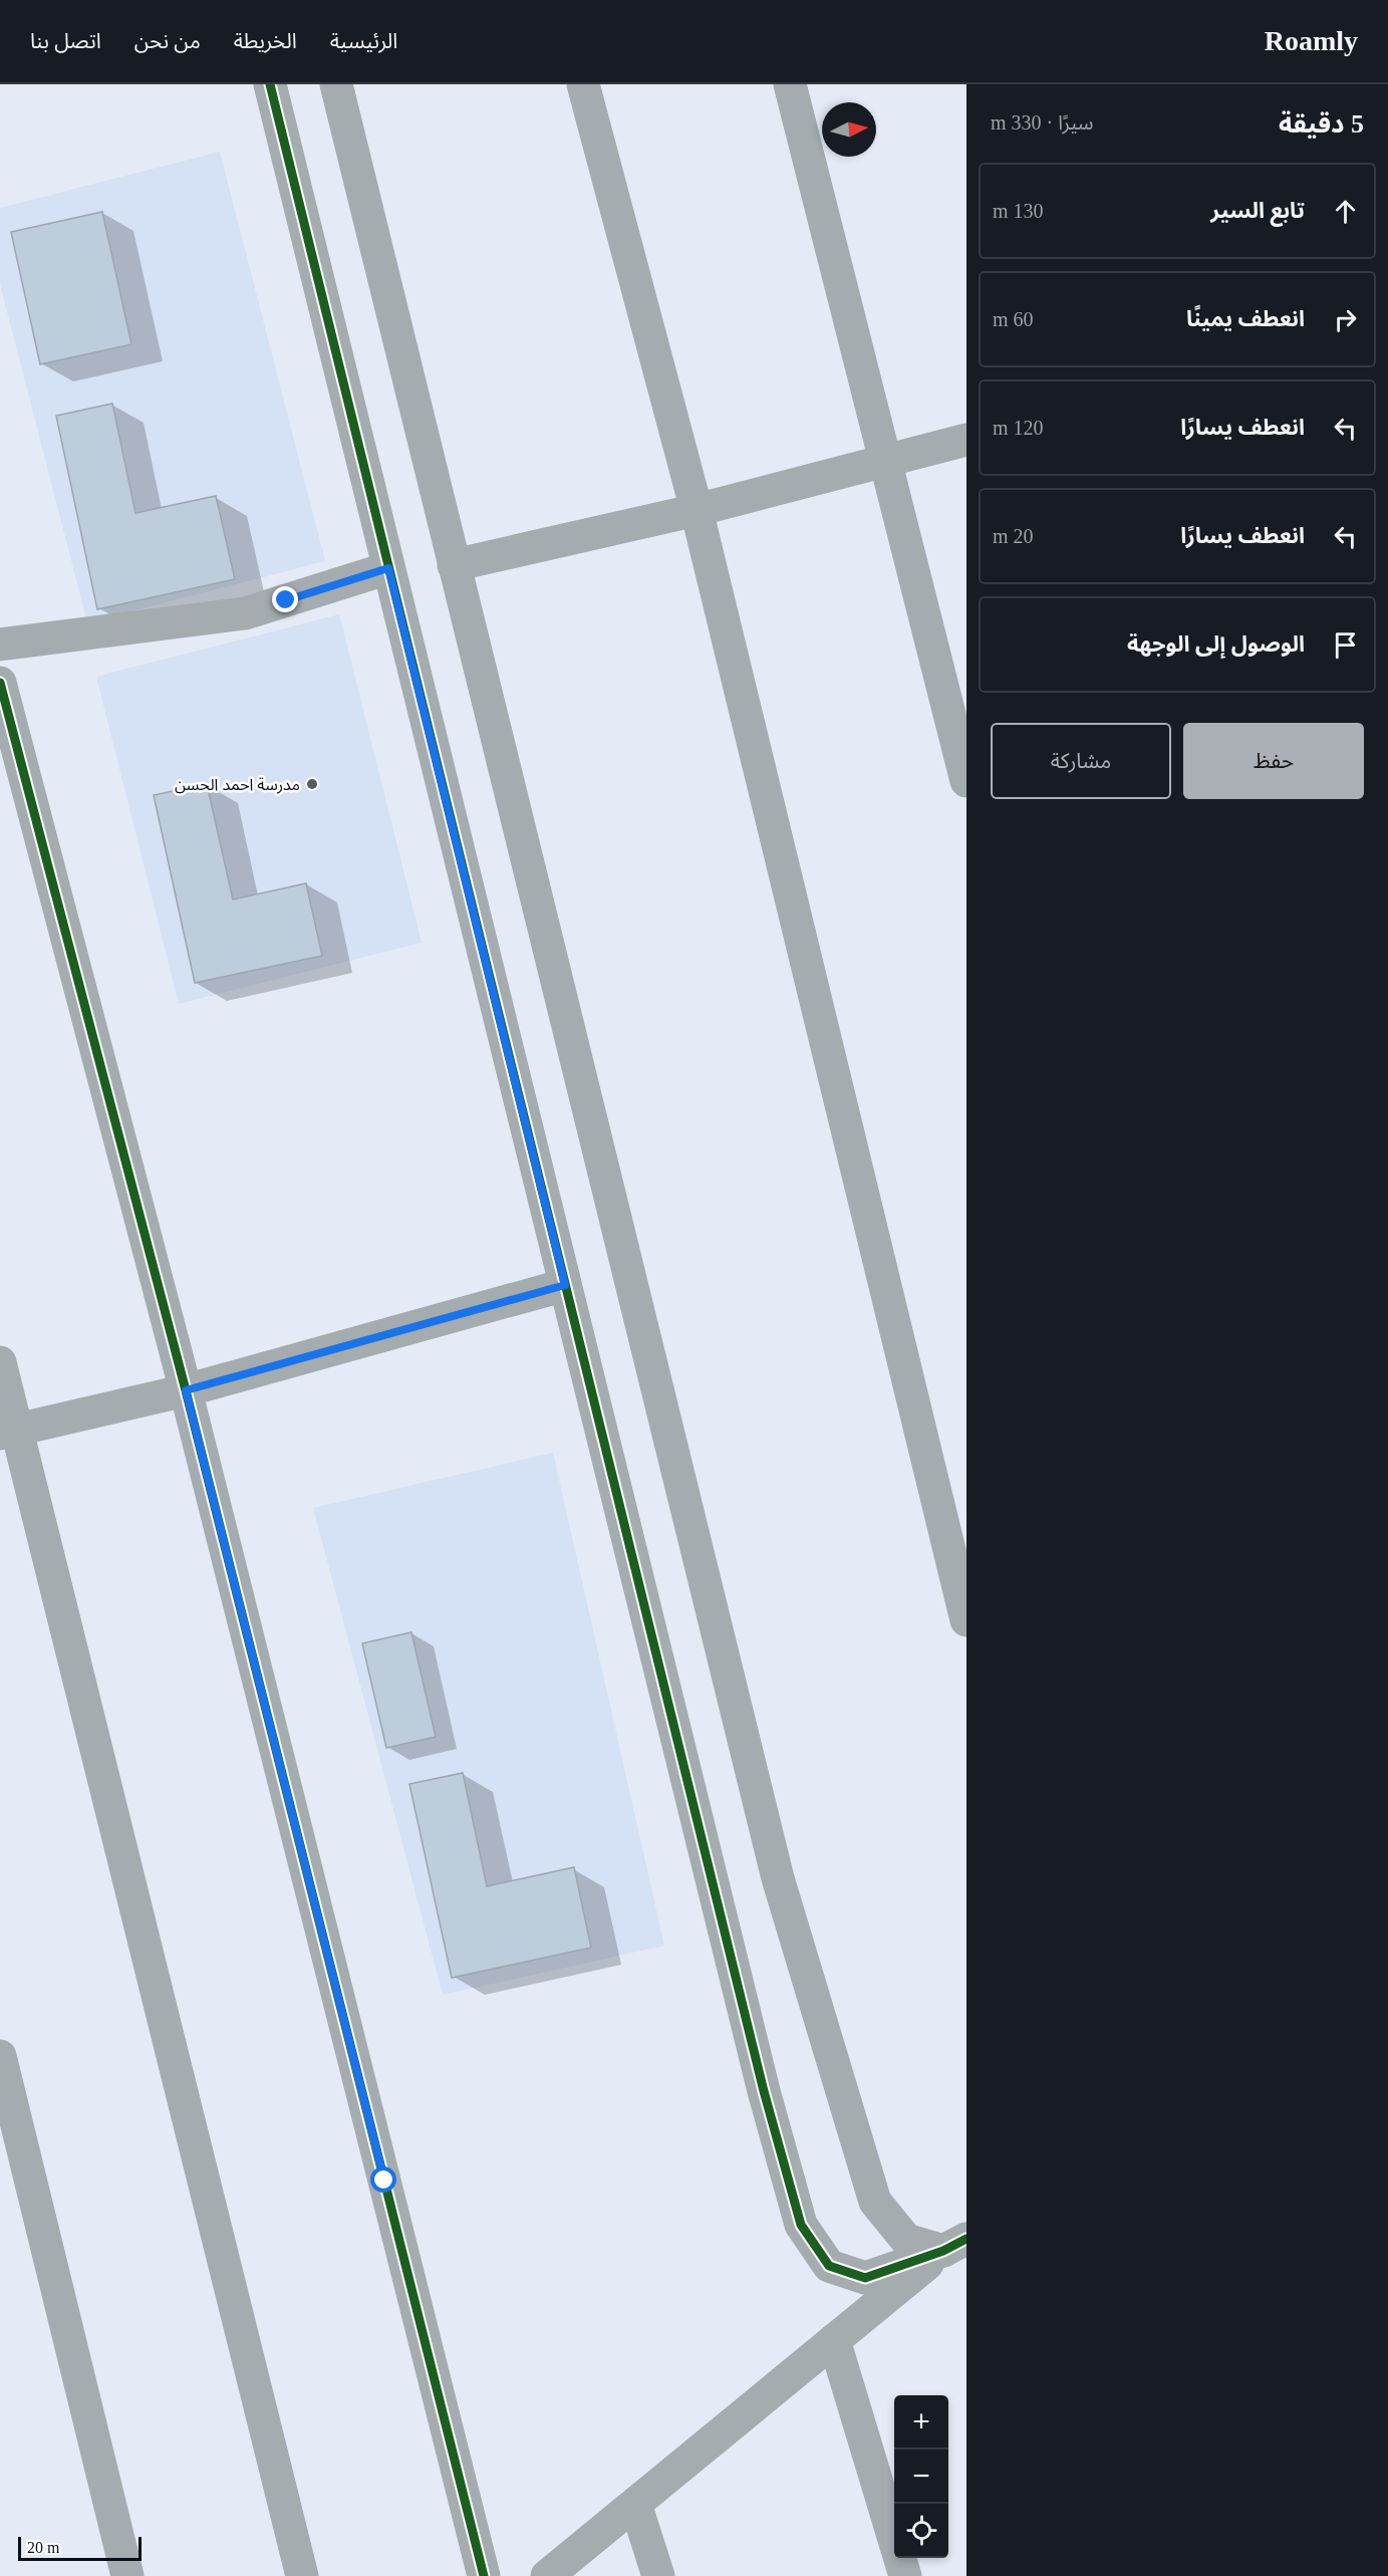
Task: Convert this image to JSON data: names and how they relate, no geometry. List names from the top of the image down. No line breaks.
{"places":["مدرسة احمد الحسن"],"scale_bar":"20 m","north":"right","page":{"header":"Roamly","nav":["الرئيسية","الخريطة","من نحن","اتصل بنا"],"heading":["5 دقيقة","سيرًا · 330 m"],"list":[["تابع السير","130 m"],["انعطف يمينًا","60 m"],["انعطف يسارًا","120 m"],["انعطف يسارًا","20 m"],"الوصول إلى الوجهة"],"buttons":["حفظ","مشاركة"],"map_buttons":["+","−"],"scale":"20 m"}}
